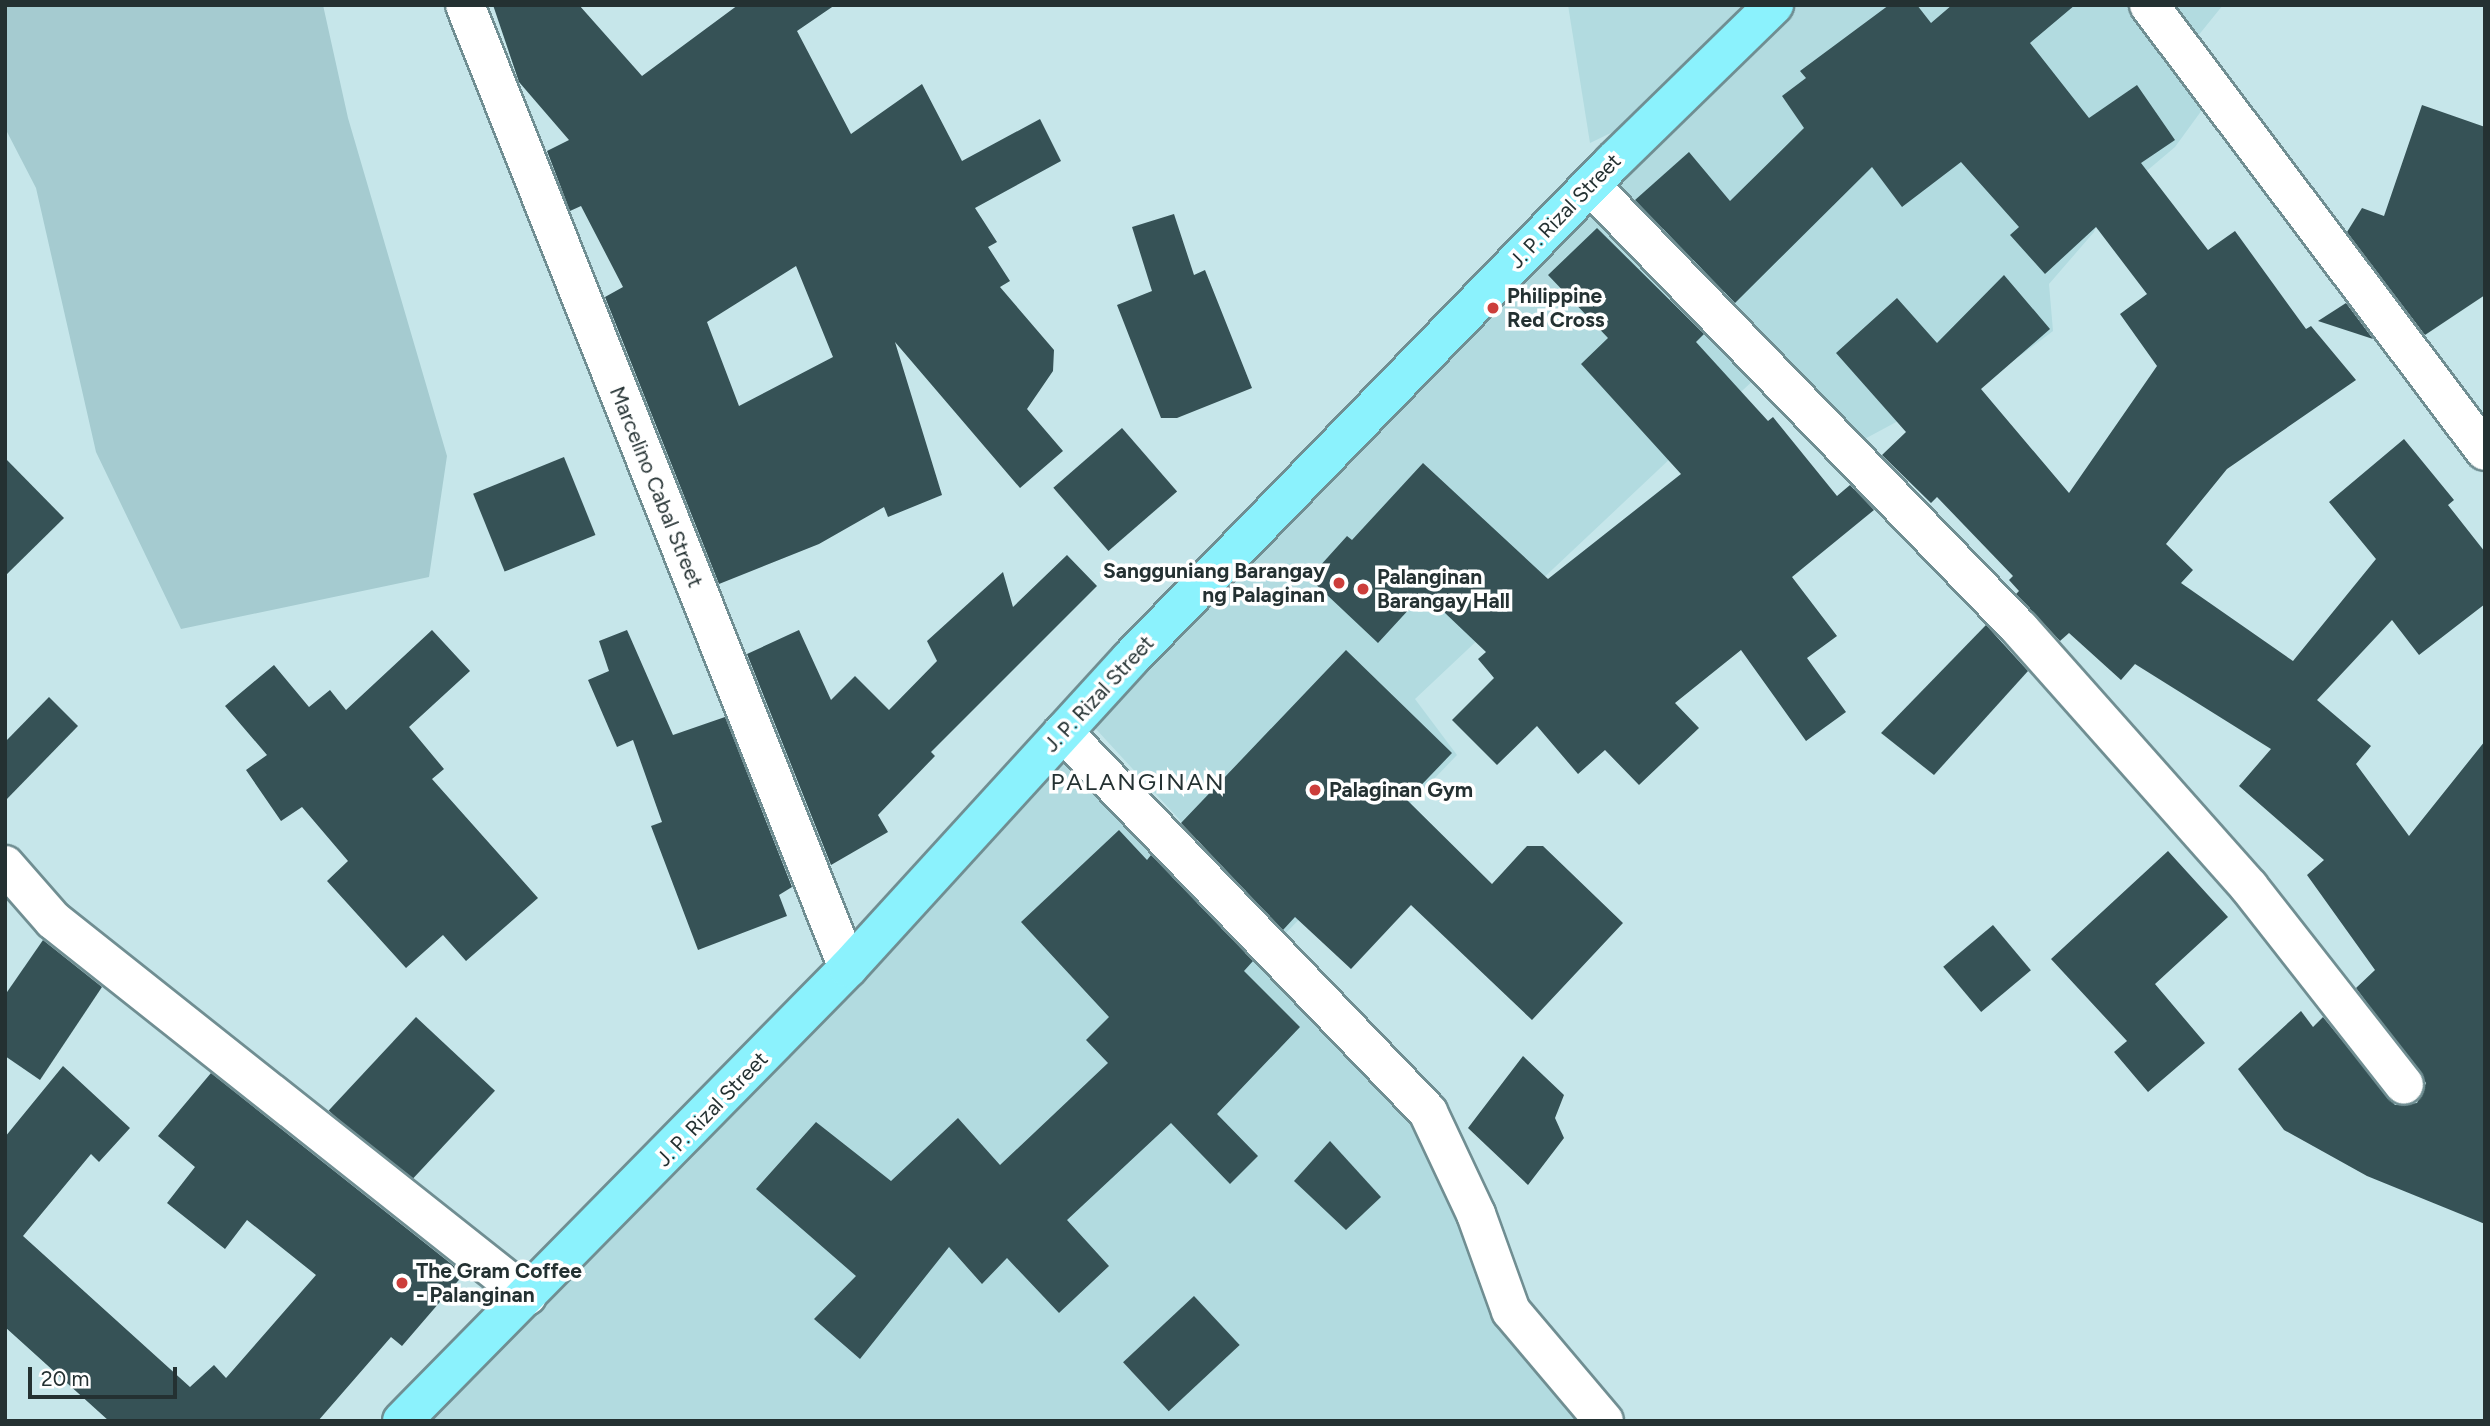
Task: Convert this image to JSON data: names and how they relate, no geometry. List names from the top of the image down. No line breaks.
{"streets":{"main road":["J. P. Rizal Street"],"street":["Marcelino Cabal Street"]},"crossings":[["J. P. Rizal Street","Marcelino Cabal Street"]],"districts":["PALANGINAN"],"places":["Philippine Red Cross","Sangguniang Barangay ng Palaginan","Palanginan Barangay Hall","Palaginan Gym","The Gram Coffee - Palanginan"],"scale_bar":"20 m"}
